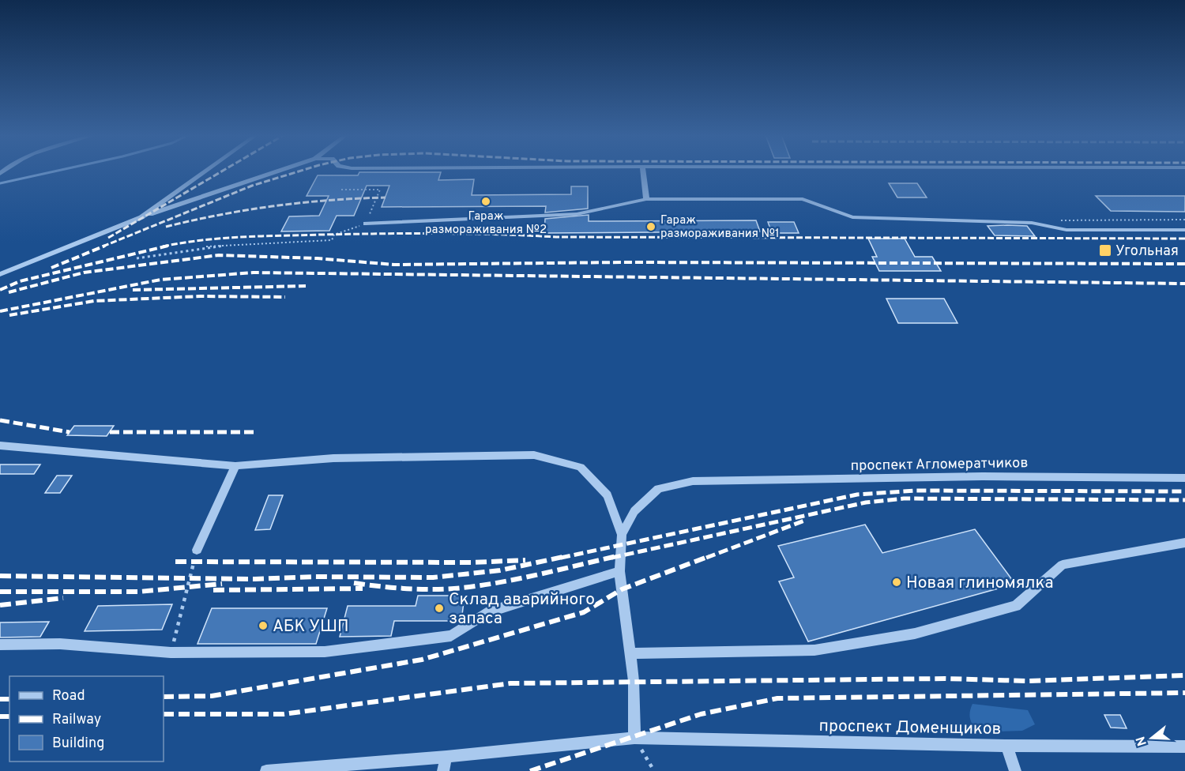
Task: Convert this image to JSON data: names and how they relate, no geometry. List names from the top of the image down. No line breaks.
{"streets":{"street":["проспект Агломератчиков","проспект Доменщиков"]},"places":{"other":["Гараж размораживания №2","Гараж размораживания №1","Новая глиномялка","Склад аварийного запаса","АБК УШП"],"transit":["Угольная"]},"legend":["Road","Railway","Building"],"north":"left"}
